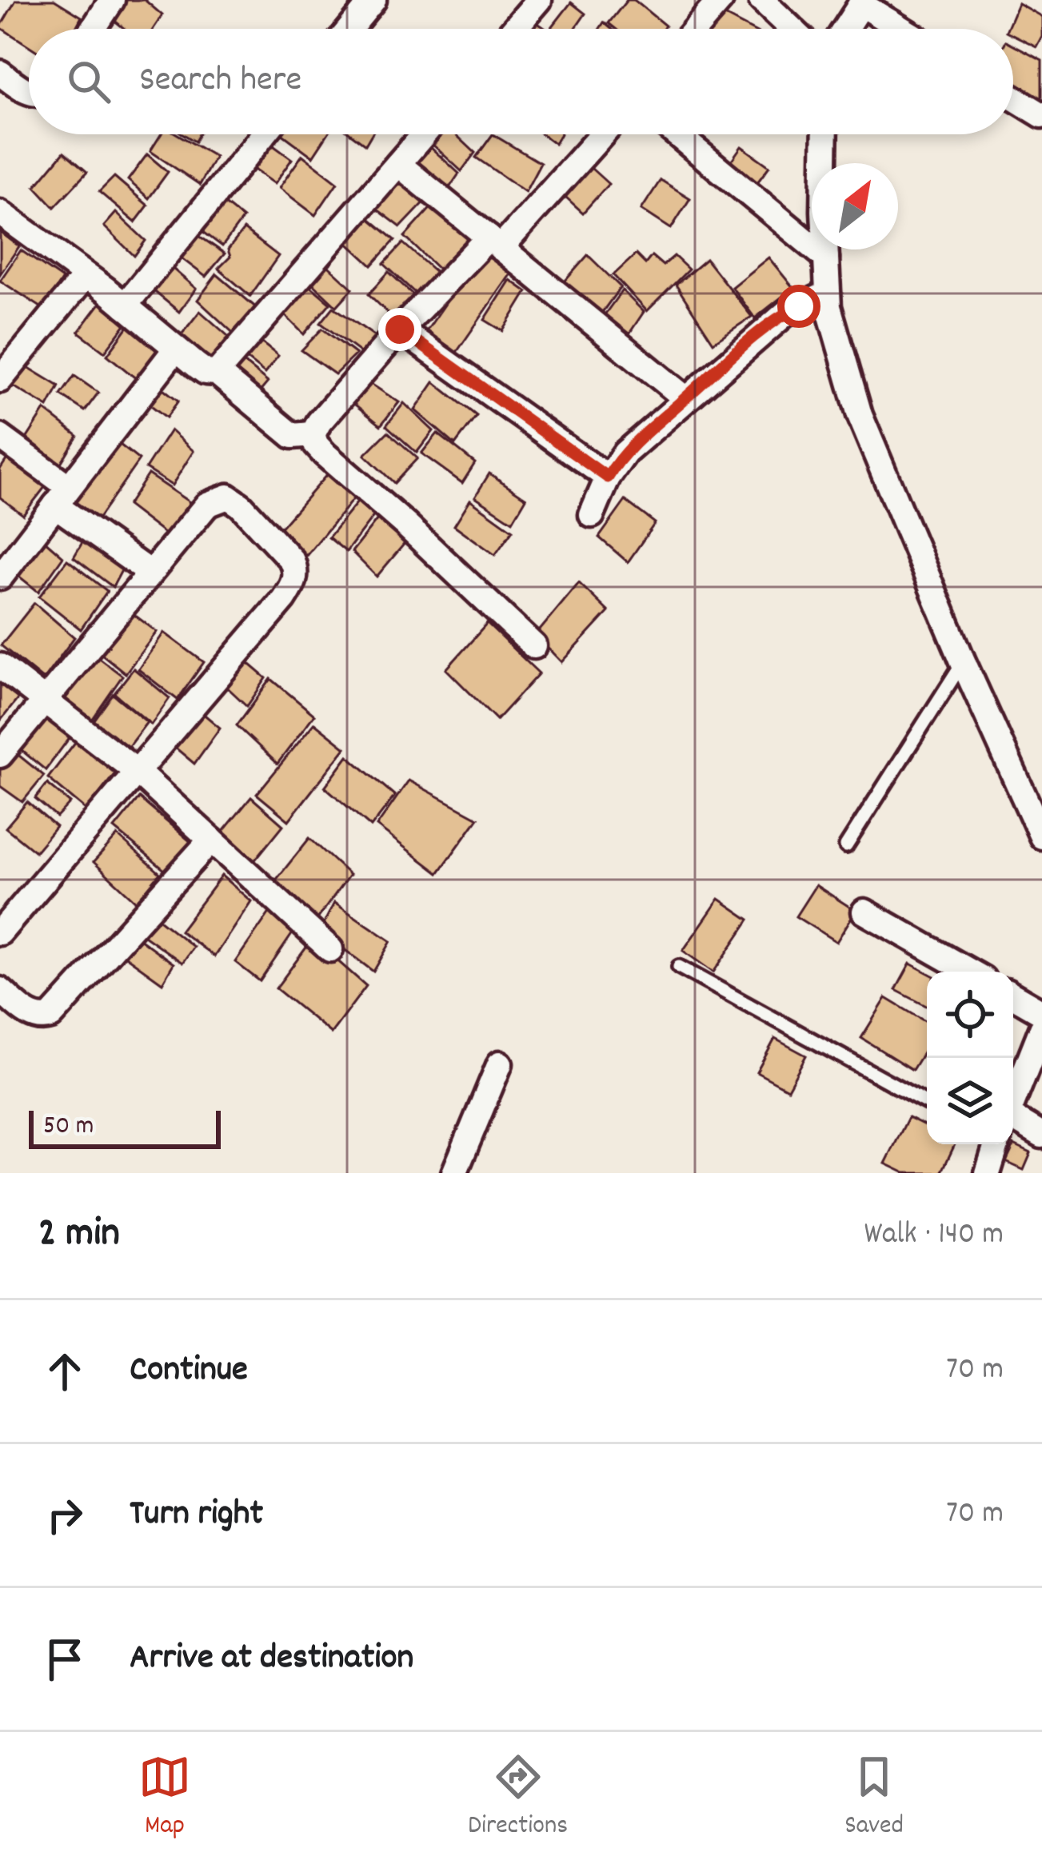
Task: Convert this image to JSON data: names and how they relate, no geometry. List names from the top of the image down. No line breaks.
{"scale_bar":"50 m","north":"top right","page":{"search":"Search here","scale":"50 m","heading":["2 min","Walk · 140 m"],"list":[["Continue","70 m"],["Turn right","70 m"],"Arrive at destination"],"nav":["Map","Directions","Saved"]}}
